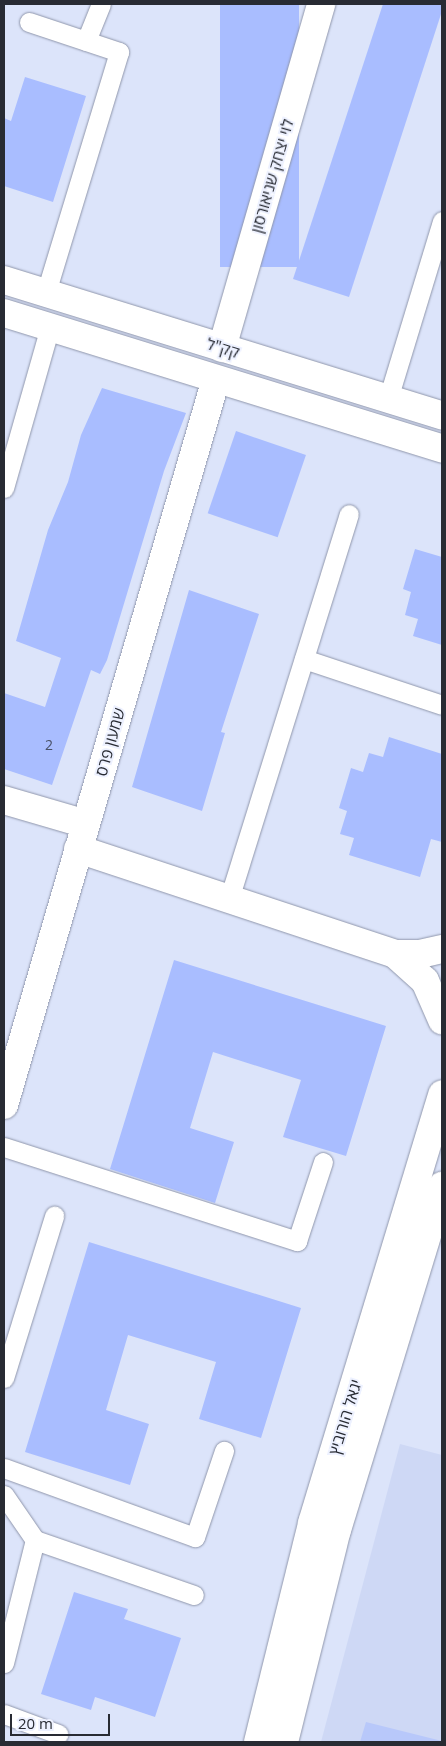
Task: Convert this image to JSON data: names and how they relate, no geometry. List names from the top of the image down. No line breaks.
{"streets":{"street":["לוי יצחק שניאורסון","קק\"ל","שמעון פרס","יגאל הורוביץ"]},"crossings":[["לוי יצחק שניאורסון","קק\"ל"],["קק\"ל","שמעון פרס"]],"house_numbers":["2"],"scale_bar":"20 m"}
